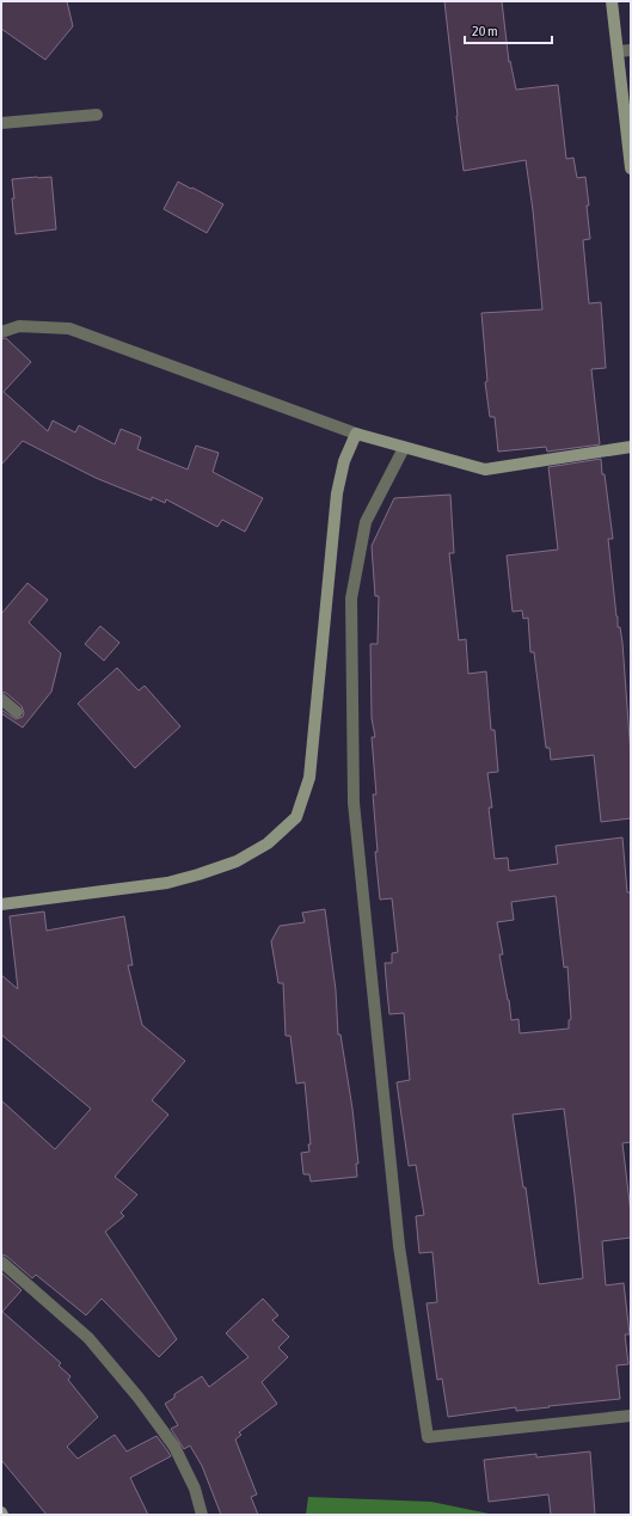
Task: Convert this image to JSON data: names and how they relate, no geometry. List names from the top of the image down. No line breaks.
{"scale_bar":"20 m"}
